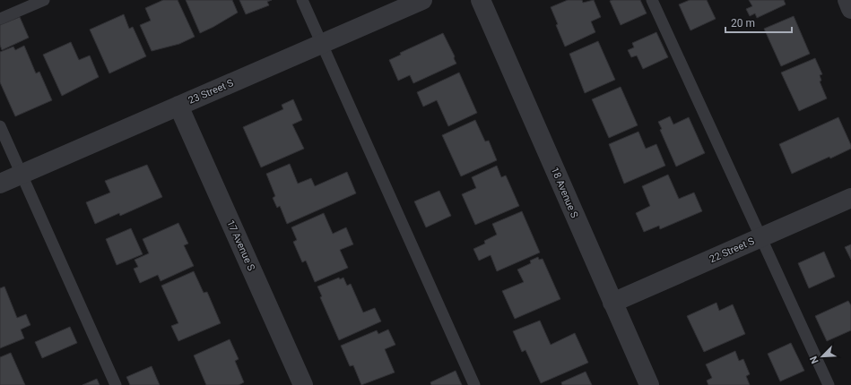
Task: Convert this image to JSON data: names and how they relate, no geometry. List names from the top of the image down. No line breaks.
{"streets":{"street":["23 Street S","18 Avenue S","17 Avenue S","22 Street S"]},"crossings":[["23 Street S","17 Avenue S"],["18 Avenue S","22 Street S"]],"scale_bar":"20 m","north":"bottom left"}
